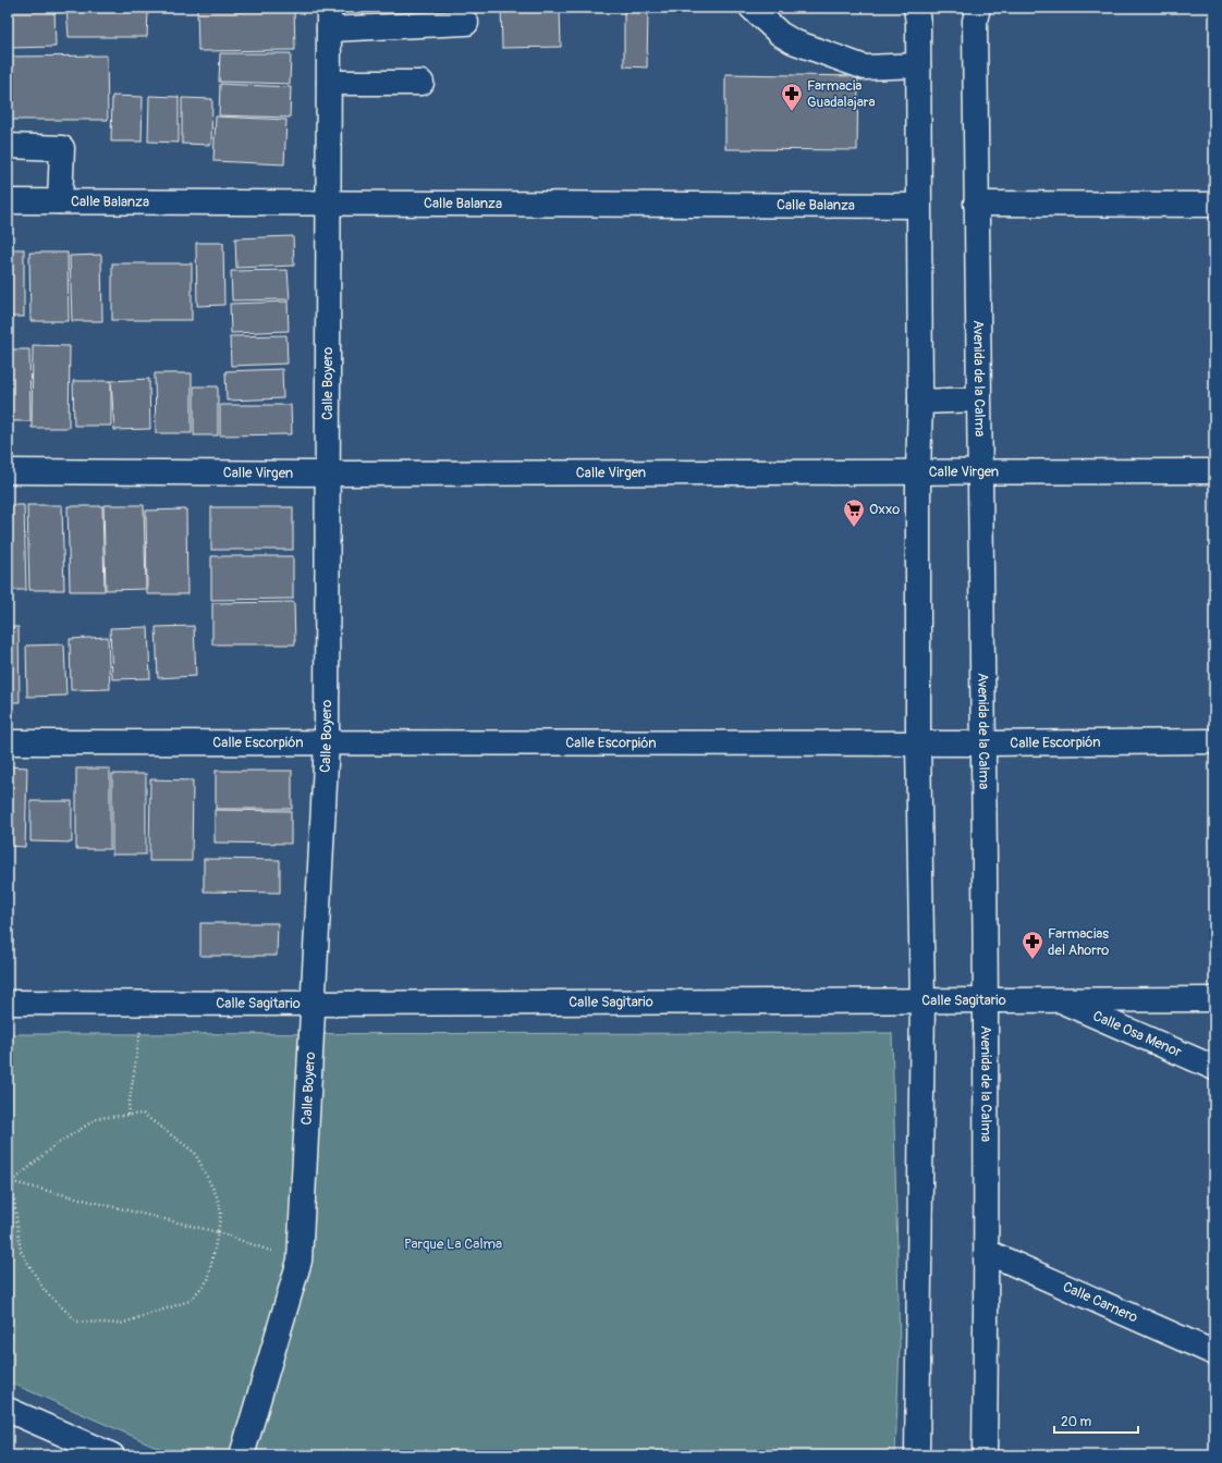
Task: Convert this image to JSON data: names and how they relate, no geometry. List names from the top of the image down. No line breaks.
{"streets":{"street":["Calle Balanza","Avenida de la Calma","Calle Boyero","Calle Virgen","Calle Escorpión","Calle Sagitario","Calle Osa Menor","Calle Carnero"]},"crossings":[["Calle Balanza","Calle Boyero"],["Avenida de la Calma","Calle Virgen"],["Avenida de la Calma","Calle Escorpión"],["Avenida de la Calma","Calle Sagitario"],["Avenida de la Calma","Calle Carnero"],["Calle Boyero","Calle Virgen"],["Calle Boyero","Calle Escorpión"],["Calle Boyero","Calle Sagitario"],["Calle Sagitario","Calle Osa Menor"]],"parks":["Parque La Calma"],"places":{"pharmacy":["Farmacia Guadalajara","Farmacias del Ahorro"],"supermarket":["Oxxo"]},"scale_bar":"20 m"}
